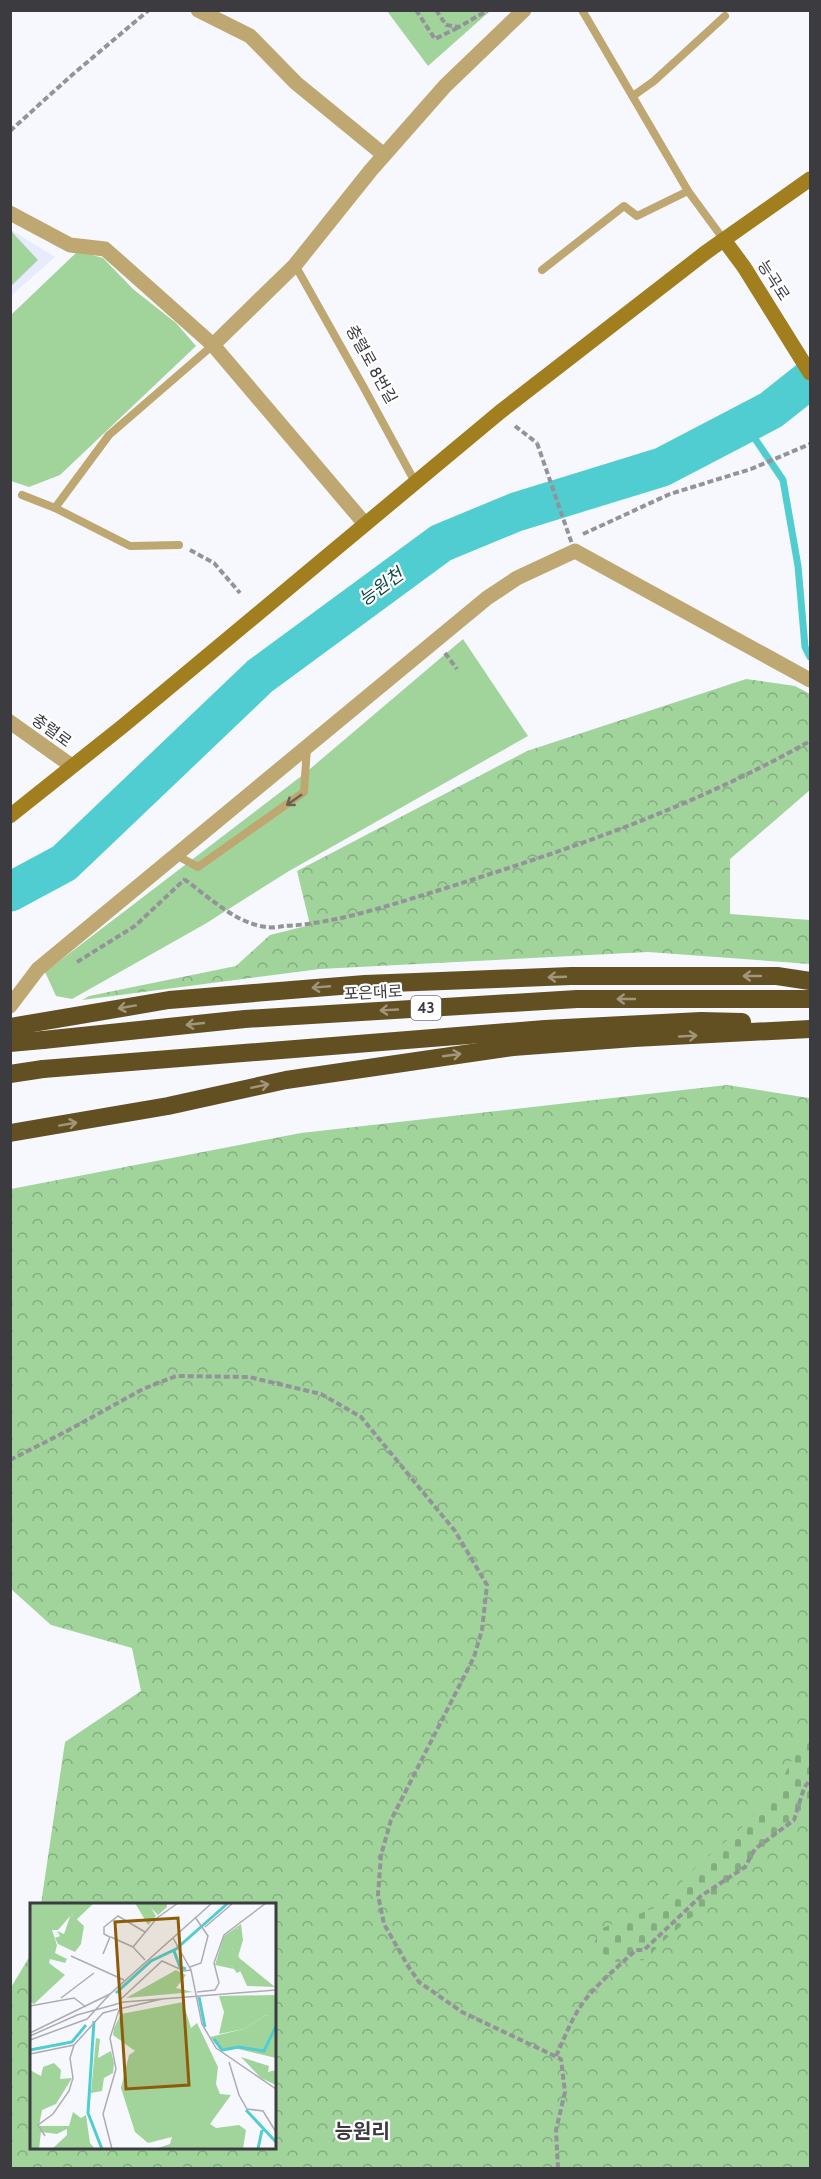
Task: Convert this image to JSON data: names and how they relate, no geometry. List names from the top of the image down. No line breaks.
{"streets":{"highway":["포은대로","43"],"main road":["능곡로"],"street":["충렬로"],"lane":["충렬로 8번길"]},"districts":["능원리"],"water":["능원천"]}
